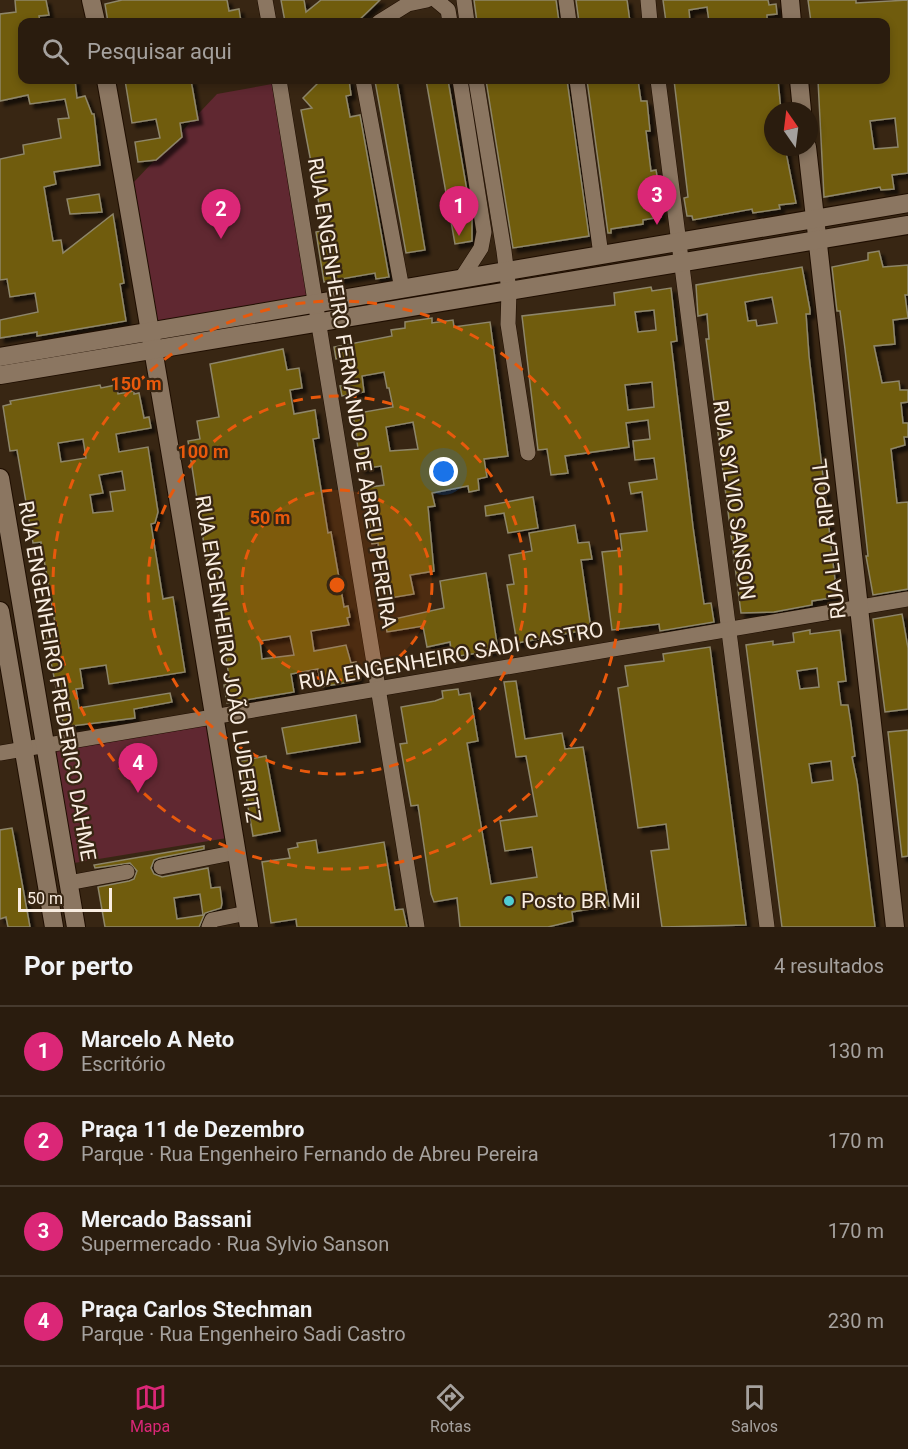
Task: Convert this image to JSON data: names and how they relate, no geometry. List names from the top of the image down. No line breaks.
{"streets":{"street":["RUA ENGENHEIRO FERNANDO DE ABREU PEREIRA","RUA SYLVIO SANSON","RUA LILA RIPOLL","RUA ENGENHEIRO SADI CASTRO","RUA ENGENHEIRO JOÃO LUDERITZ","RUA ENGENHEIRO FREDERICO DAHME"]},"crossings":[["RUA ENGENHEIRO FERNANDO DE ABREU PEREIRA","RUA ENGENHEIRO SADI CASTRO"],["RUA SYLVIO SANSON","RUA ENGENHEIRO SADI CASTRO"],["RUA LILA RIPOLL","RUA ENGENHEIRO SADI CASTRO"],["RUA ENGENHEIRO SADI CASTRO","RUA ENGENHEIRO JOÃO LUDERITZ"],["RUA ENGENHEIRO SADI CASTRO","RUA ENGENHEIRO FREDERICO DAHME"]],"places":["Posto BR Mil"],"scale_bar":"50 m","north":"top","page":{"search":"Pesquisar aqui","pins":["3","1","2","4"],"scale":"50 m","heading":["Por perto","4 resultados"],"list":[{"mark":"1","name":"Marcelo A Neto","note":"Escritório","value":"130 m"},{"mark":"2","name":"Praça 11 de Dezembro","note":"Parque · Rua Engenheiro Fernando de Abreu Pereira","value":"170 m"},{"mark":"3","name":"Mercado Bassani","note":"Supermercado · Rua Sylvio Sanson","value":"170 m"},{"mark":"4","name":"Praça Carlos Stechman","note":"Parque · Rua Engenheiro Sadi Castro","value":"230 m"}],"nav":["Mapa","Rotas","Salvos"]},"rings":["150 m","100 m","50 m"]}
